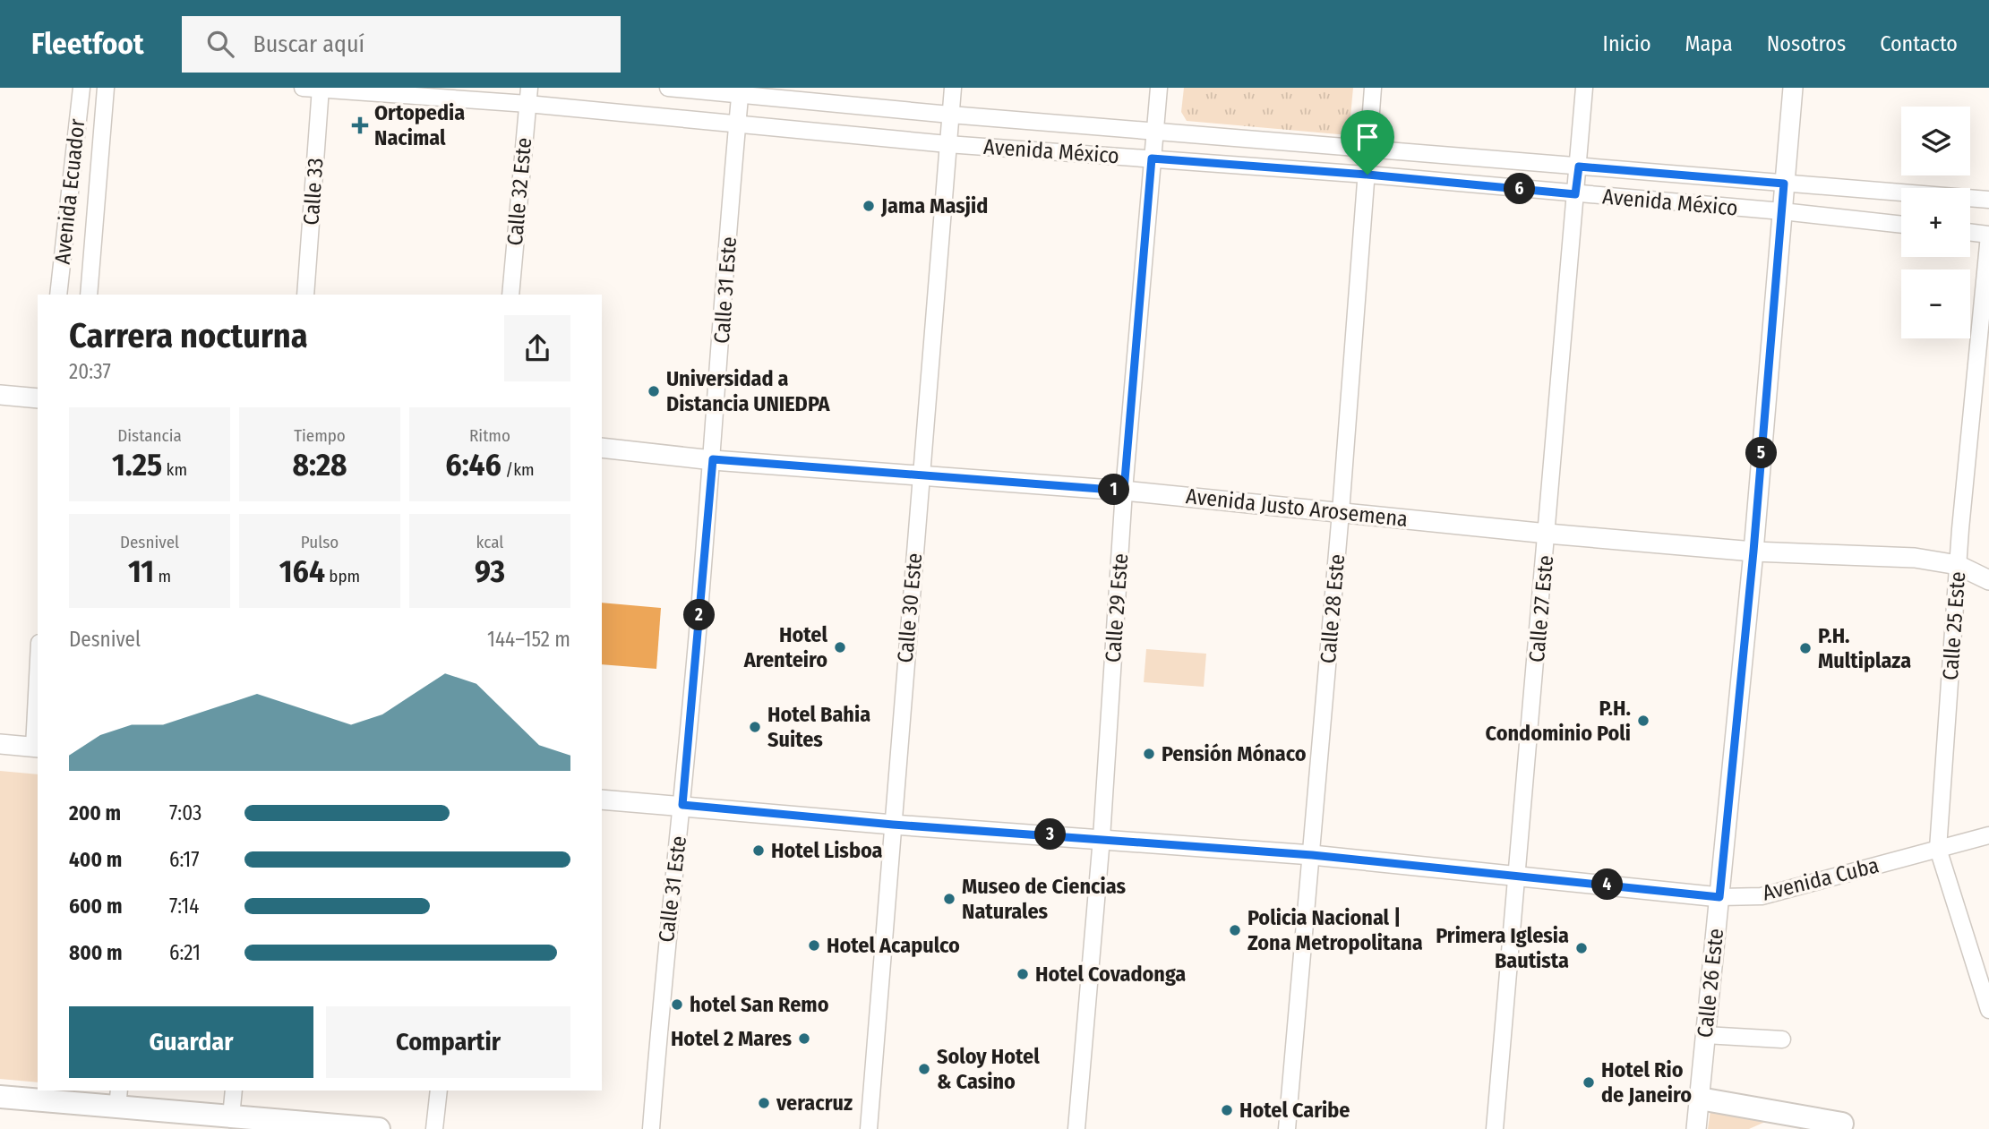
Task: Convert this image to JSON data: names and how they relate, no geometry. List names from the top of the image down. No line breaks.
{"streets":{"street":["Avenida México","Avenida Ecuador","Calle 33","Calle 32 Este","Calle 31 Este","Avenida Justo Arosemena","Calle 30 Este","Calle 29 Este","Calle 28 Este","Calle 27 Este","Calle 25 Este","Avenida Cuba","Calle 26 Este"]},"crossings":[["Avenida México","Calle 33"],["Avenida México","Calle 32 Este"],["Avenida México","Calle 31 Este"],["Avenida México","Calle 30 Este"],["Avenida México","Calle 29 Este"],["Avenida México","Calle 28 Este"],["Avenida México","Calle 27 Este"],["Avenida México","Calle 26 Este"],["Calle 31 Este","Avenida Justo Arosemena"],["Calle 31 Este","Avenida Cuba"],["Avenida Justo Arosemena","Calle 30 Este"],["Avenida Justo Arosemena","Calle 29 Este"],["Avenida Justo Arosemena","Calle 28 Este"],["Avenida Justo Arosemena","Calle 27 Este"],["Avenida Justo Arosemena","Calle 25 Este"],["Avenida Justo Arosemena","Calle 26 Este"],["Calle 30 Este","Avenida Cuba"],["Calle 29 Este","Avenida Cuba"],["Calle 28 Este","Avenida Cuba"],["Calle 27 Este","Avenida Cuba"],["Calle 25 Este","Avenida Cuba"],["Avenida Cuba","Calle 26 Este"]],"places":{"health":["Ortopedia Nacimal"],"other":["Jama Masjid","Universidad a Distancia UNIEDPA","Hotel Arenteiro","P.H. Multiplaza","P.H. Condominio Poli","Hotel Bahia Suites","Pensión Mónaco","Hotel Lisboa","Museo de Ciencias Naturales","Policia Nacional | Zona Metropolitana","Hotel Acapulco","Primera Iglesia Bautista","Hotel Covadonga","hotel San Remo","Hotel 2 Mares","Soloy Hotel & Casino","Hotel Rio de Janeiro","veracruz","Hotel Caribe"]},"page":{"header":"Fleetfoot","search":"Buscar aquí","nav":["Inicio","Mapa","Nosotros","Contacto"],"map_buttons":["+","−"],"pins":["6","5","1","2","3","4"],"heading":["Carrera nocturna","20:37"],"stats":[["Distancia","1.25 km"],["Tiempo","8:28"],["Ritmo","6:46 /km"],["Desnivel","11 m"],["Pulso","164 bpm"],["kcal","93"]],"chart":["Desnivel","144–152 m"],"list":[{"name":"200 m","note":"7:03"},{"name":"400 m","note":"6:17"},{"name":"600 m","note":"7:14"},{"name":"800 m","note":"6:21"}],"buttons":["Guardar","Compartir"]}}
